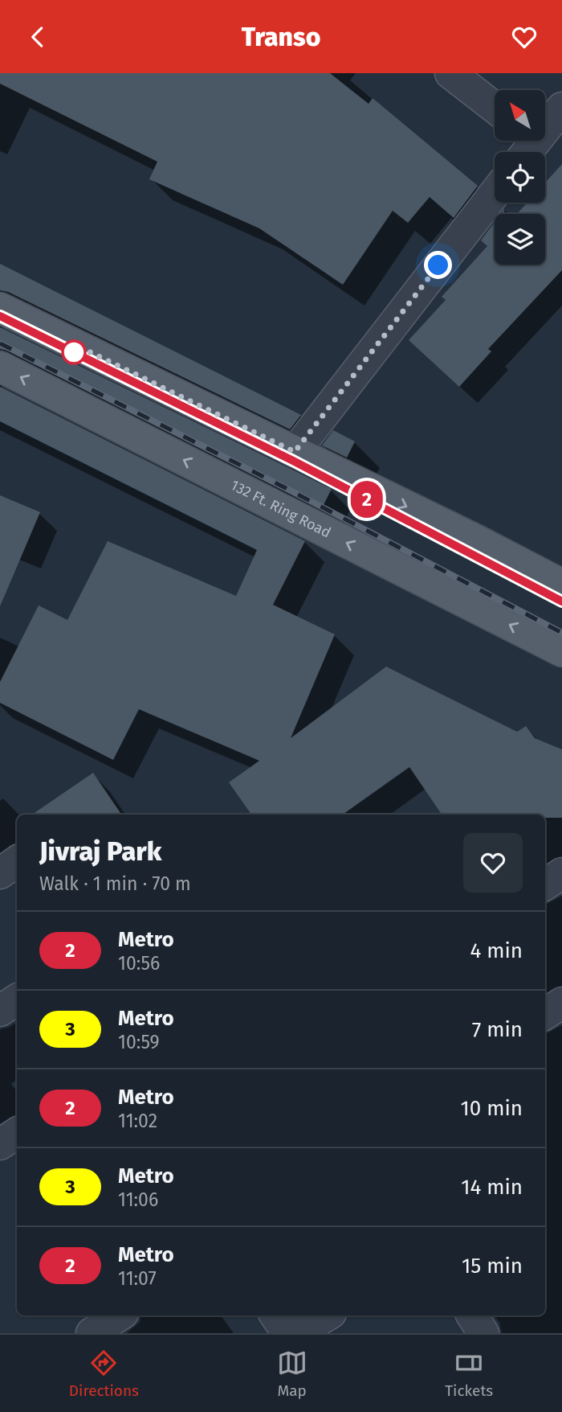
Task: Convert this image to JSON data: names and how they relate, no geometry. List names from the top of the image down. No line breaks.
{"streets":{"main road":["132 Ft. Ring Road"]},"lines":["metro line 2"],"north":"top left","page":{"header":"Transo","on_map":"2","heading":["Jivraj Park","Walk · 1 min · 70 m"],"list":[{"mark":"2","name":"Metro","note":"10:56","value":"4 min"},{"mark":"3","name":"Metro","note":"10:59","value":"7 min"},{"mark":"2","name":"Metro","note":"11:02","value":"10 min"},{"mark":"3","name":"Metro","note":"11:06","value":"14 min"},{"mark":"2","name":"Metro","note":"11:07","value":"15 min"}],"tabs":["Directions","Map","Tickets"]}}
